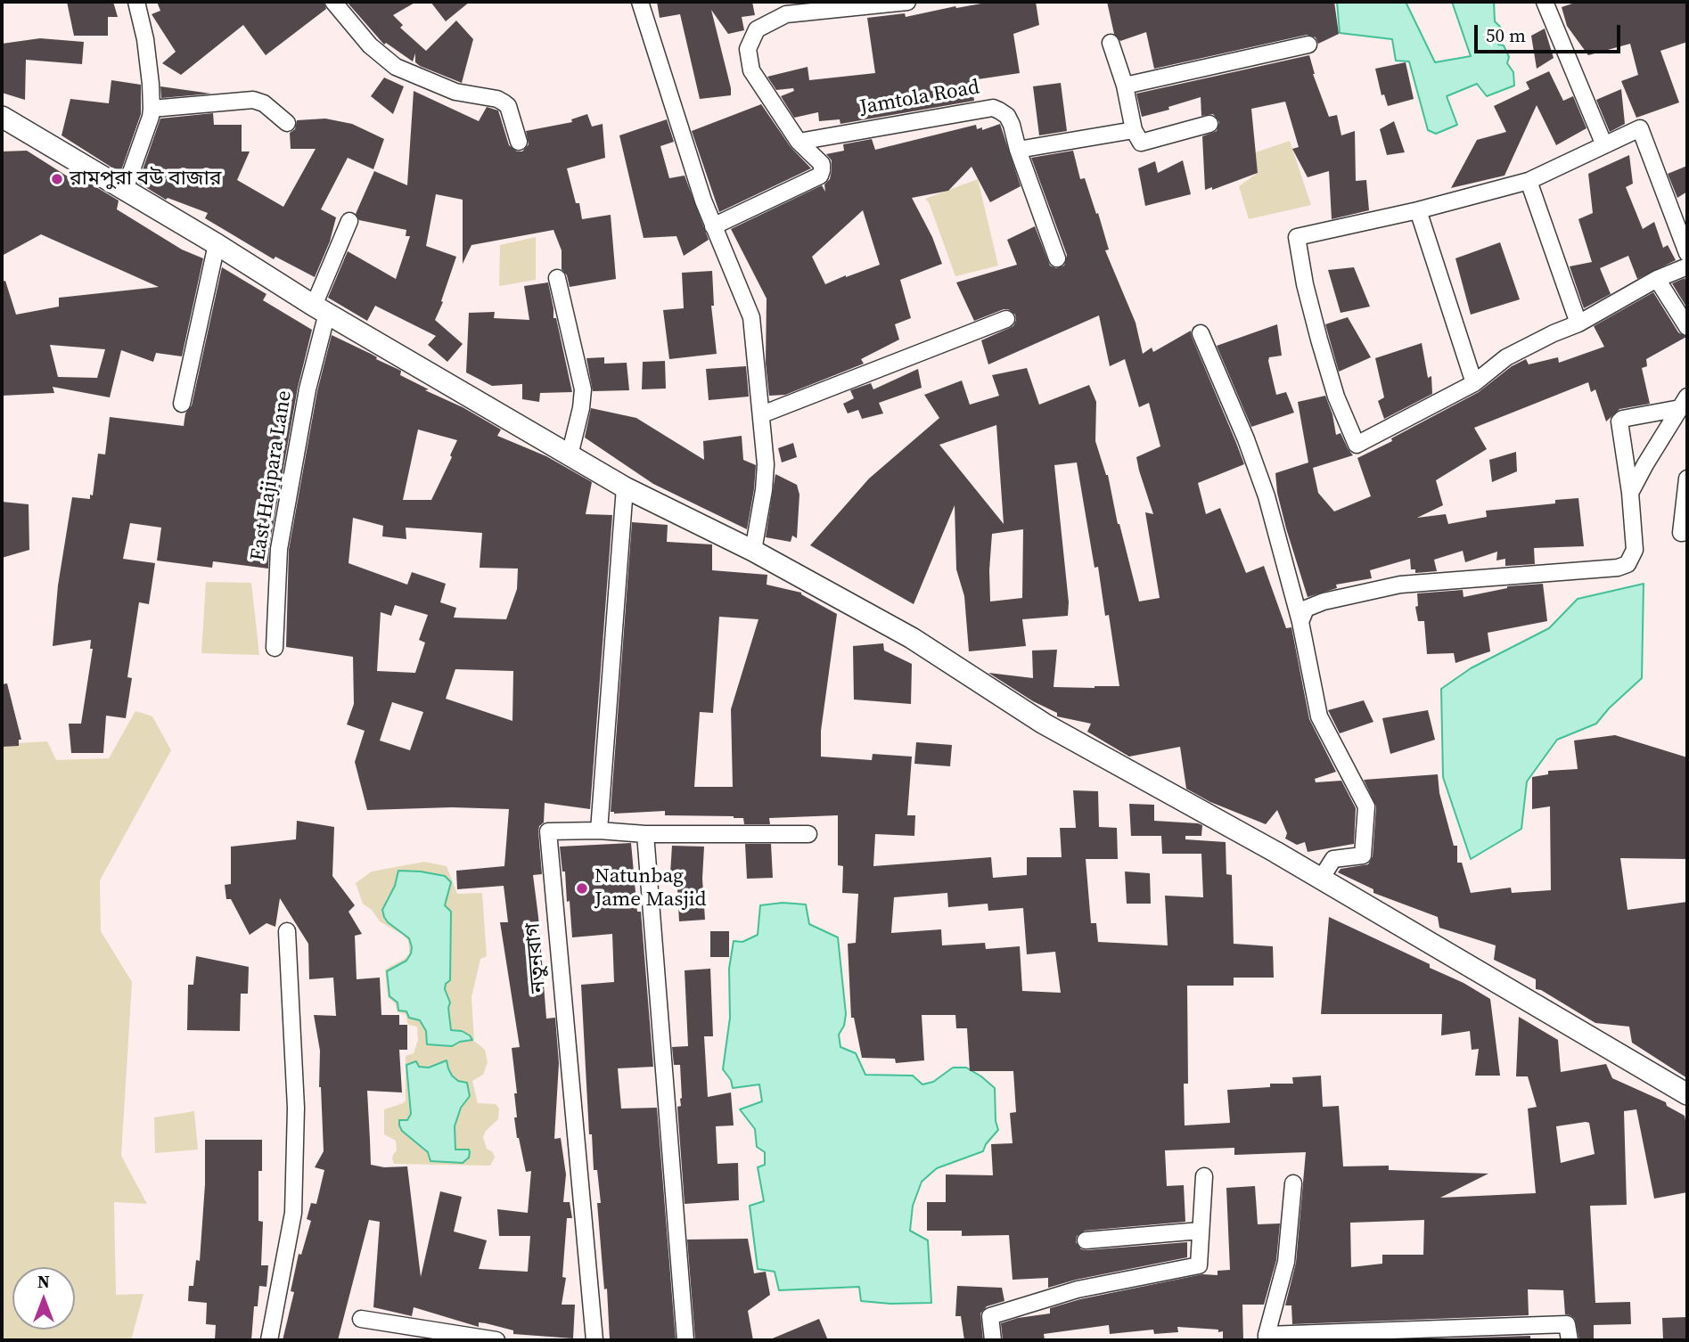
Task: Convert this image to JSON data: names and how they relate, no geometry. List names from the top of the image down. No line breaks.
{"streets":{"street":["Jamtola Road","East Hajipara Lane","নতুনবাগ"]},"places":["রামপুরা বউ বাজার","Natunbag Jame Masjid"],"scale_bar":"50 m","north":"top"}
